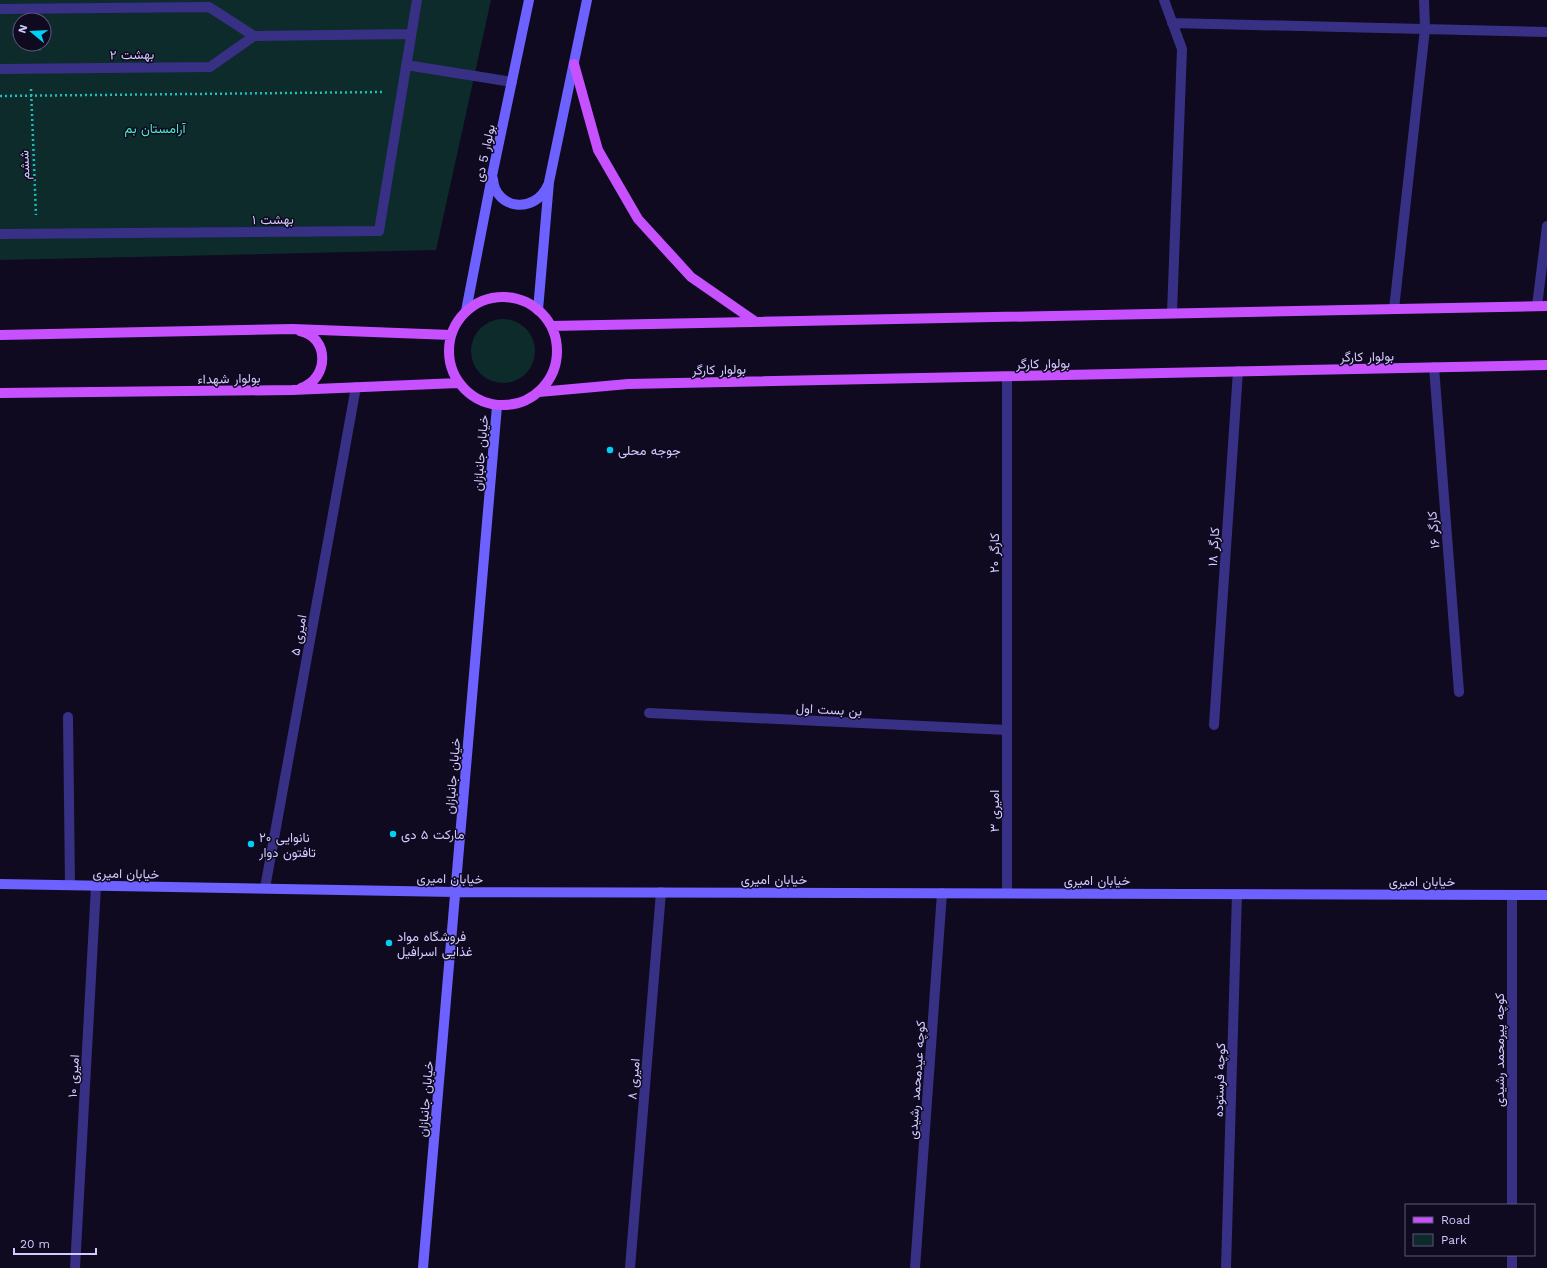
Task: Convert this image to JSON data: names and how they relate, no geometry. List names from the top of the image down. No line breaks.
{"streets":{"main road":["بولوار 5 دی","بولوار کارگر","بولوار شهداء","خیابان جانبازان","خیابان امیری"],"street":["بهشت ۲","بهشت ۱","کارگر ۱۶","کارگر ۱۸","کارگر ۲۰","امیری ۵","بن بست اول","امیری ۳","کوچه پیرمحمد رشیدی","امیری ۱۰","امیری ۸","کوچه عیدمحمد رشیدی","کوچه فرستوده"],"path":["ششم"]},"crossings":[["بولوار 5 دی","بولوار کارگر"],["بولوار 5 دی","بولوار شهداء"],["بولوار 5 دی","خیابان جانبازان"],["ششم","بهشت ۱"],["بولوار کارگر","بولوار شهداء"],["بولوار کارگر","خیابان جانبازان"],["بولوار کارگر","کارگر ۱۶"],["بولوار کارگر","کارگر ۱۸"],["بولوار کارگر","کارگر ۲۰"],["بولوار شهداء","خیابان جانبازان"],["بولوار شهداء","امیری ۵"],["خیابان جانبازان","خیابان امیری"],["کارگر ۲۰","بن بست اول"],["کارگر ۲۰","امیری ۳"],["امیری ۵","خیابان امیری"],["بن بست اول","امیری ۳"],["امیری ۳","خیابان امیری"],["خیابان امیری","کوچه پیرمحمد رشیدی"],["خیابان امیری","امیری ۱۰"],["خیابان امیری","امیری ۸"],["خیابان امیری","کوچه عیدمحمد رشیدی"],["خیابان امیری","کوچه فرستوده"]],"parks":["آرامستان بم"],"places":["جوجه محلی","مارکت ۵ دی","نانوایی ۲۰ تافتون دوار","فروشگاه مواد غذایی اسرافیل"],"legend":["Road","Park"],"scale_bar":"20 m","north":"left"}
